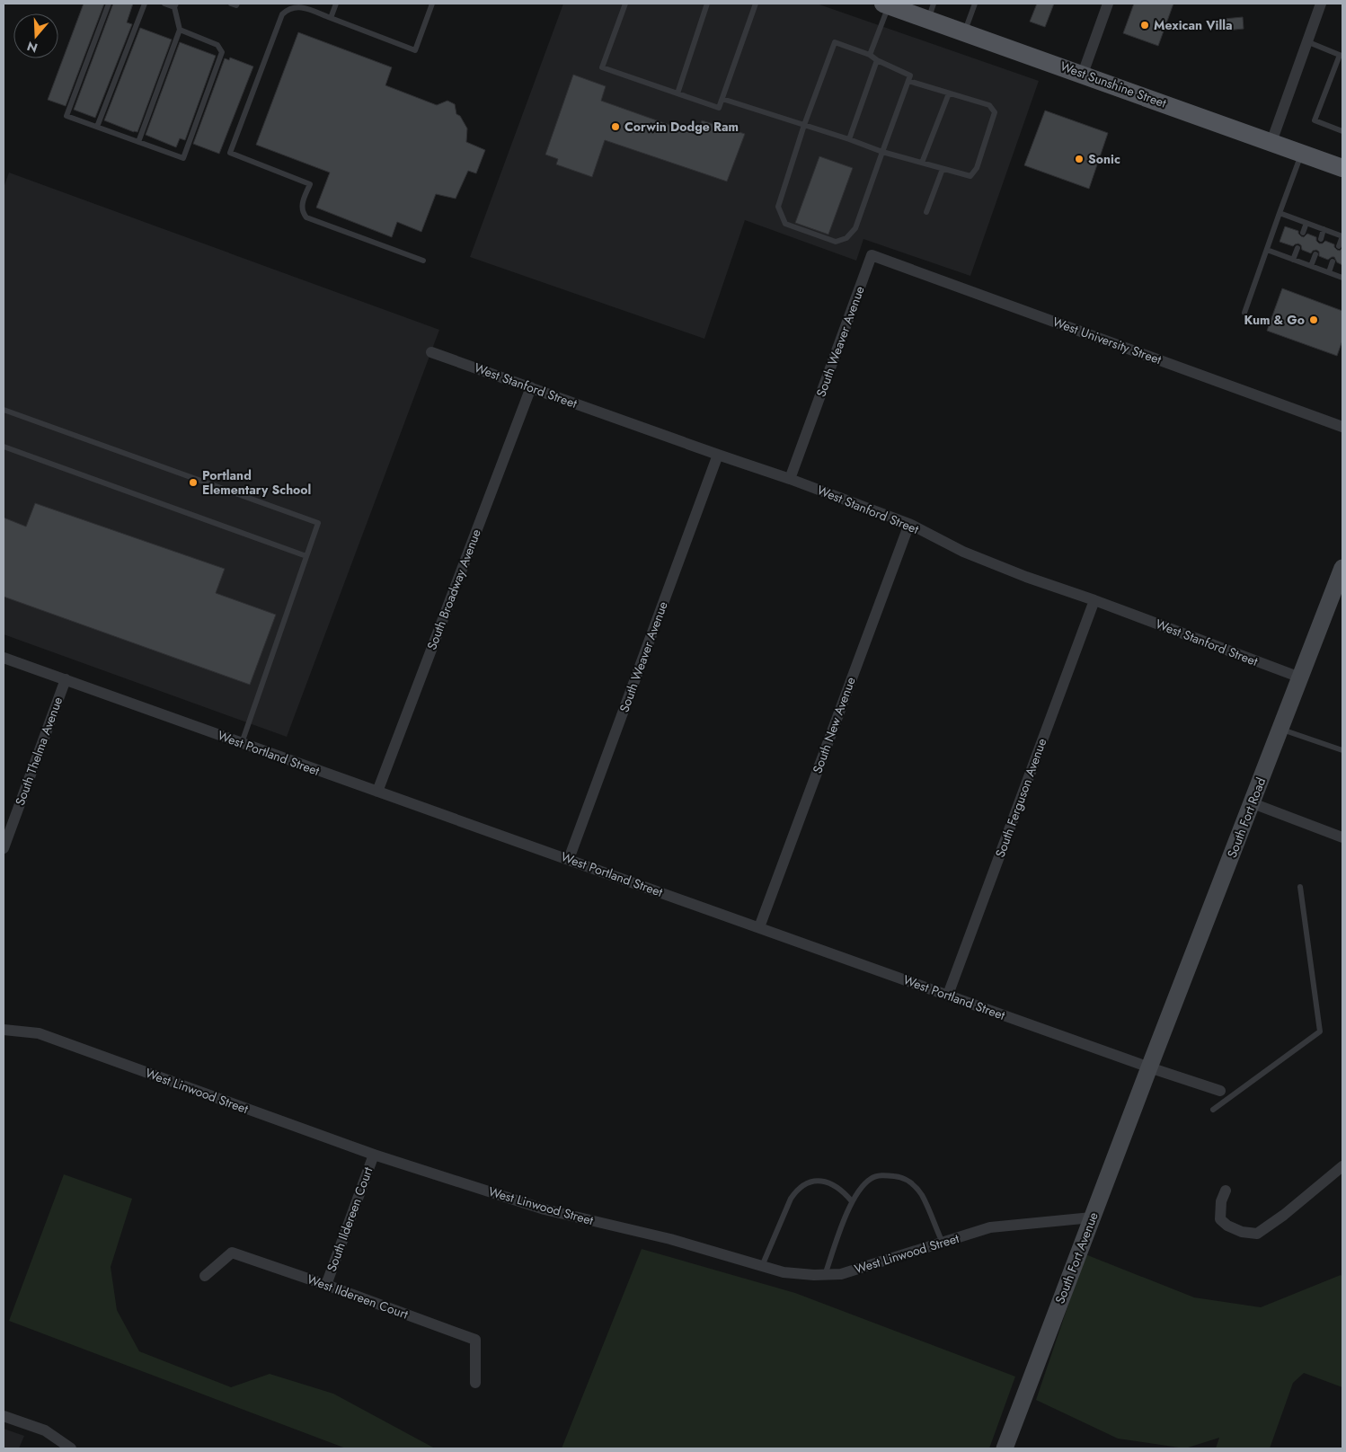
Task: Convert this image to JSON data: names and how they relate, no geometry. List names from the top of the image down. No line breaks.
{"streets":{"main road":["West Sunshine Street"],"street":["West University Street","South Weaver Avenue","West Stanford Street","South Broadway Avenue","South New Avenue","South Thelma Avenue","West Portland Street","South Ferguson Avenue","South Fort Road","West Linwood Street","South Ildereen Court","South Fort Avenue","West Ildereen Court"]},"crossings":[["West University Street","South Weaver Avenue"],["South Weaver Avenue","West Stanford Street"],["South Weaver Avenue","West Portland Street"],["West Stanford Street","South Broadway Avenue"],["West Stanford Street","South New Avenue"],["West Stanford Street","South Ferguson Avenue"],["West Stanford Street","South Fort Road"],["South Broadway Avenue","West Portland Street"],["South New Avenue","West Portland Street"],["South Thelma Avenue","West Portland Street"],["West Portland Street","South Ferguson Avenue"],["West Portland Street","South Fort Road"],["West Portland Street","South Fort Avenue"],["South Fort Road","South Fort Avenue"],["West Linwood Street","South Ildereen Court"],["West Linwood Street","South Fort Avenue"],["South Ildereen Court","West Ildereen Court"]],"places":["Mexican Villa","Corwin Dodge Ram","Sonic","Kum & Go","Portland Elementary School"],"north":"bottom"}
